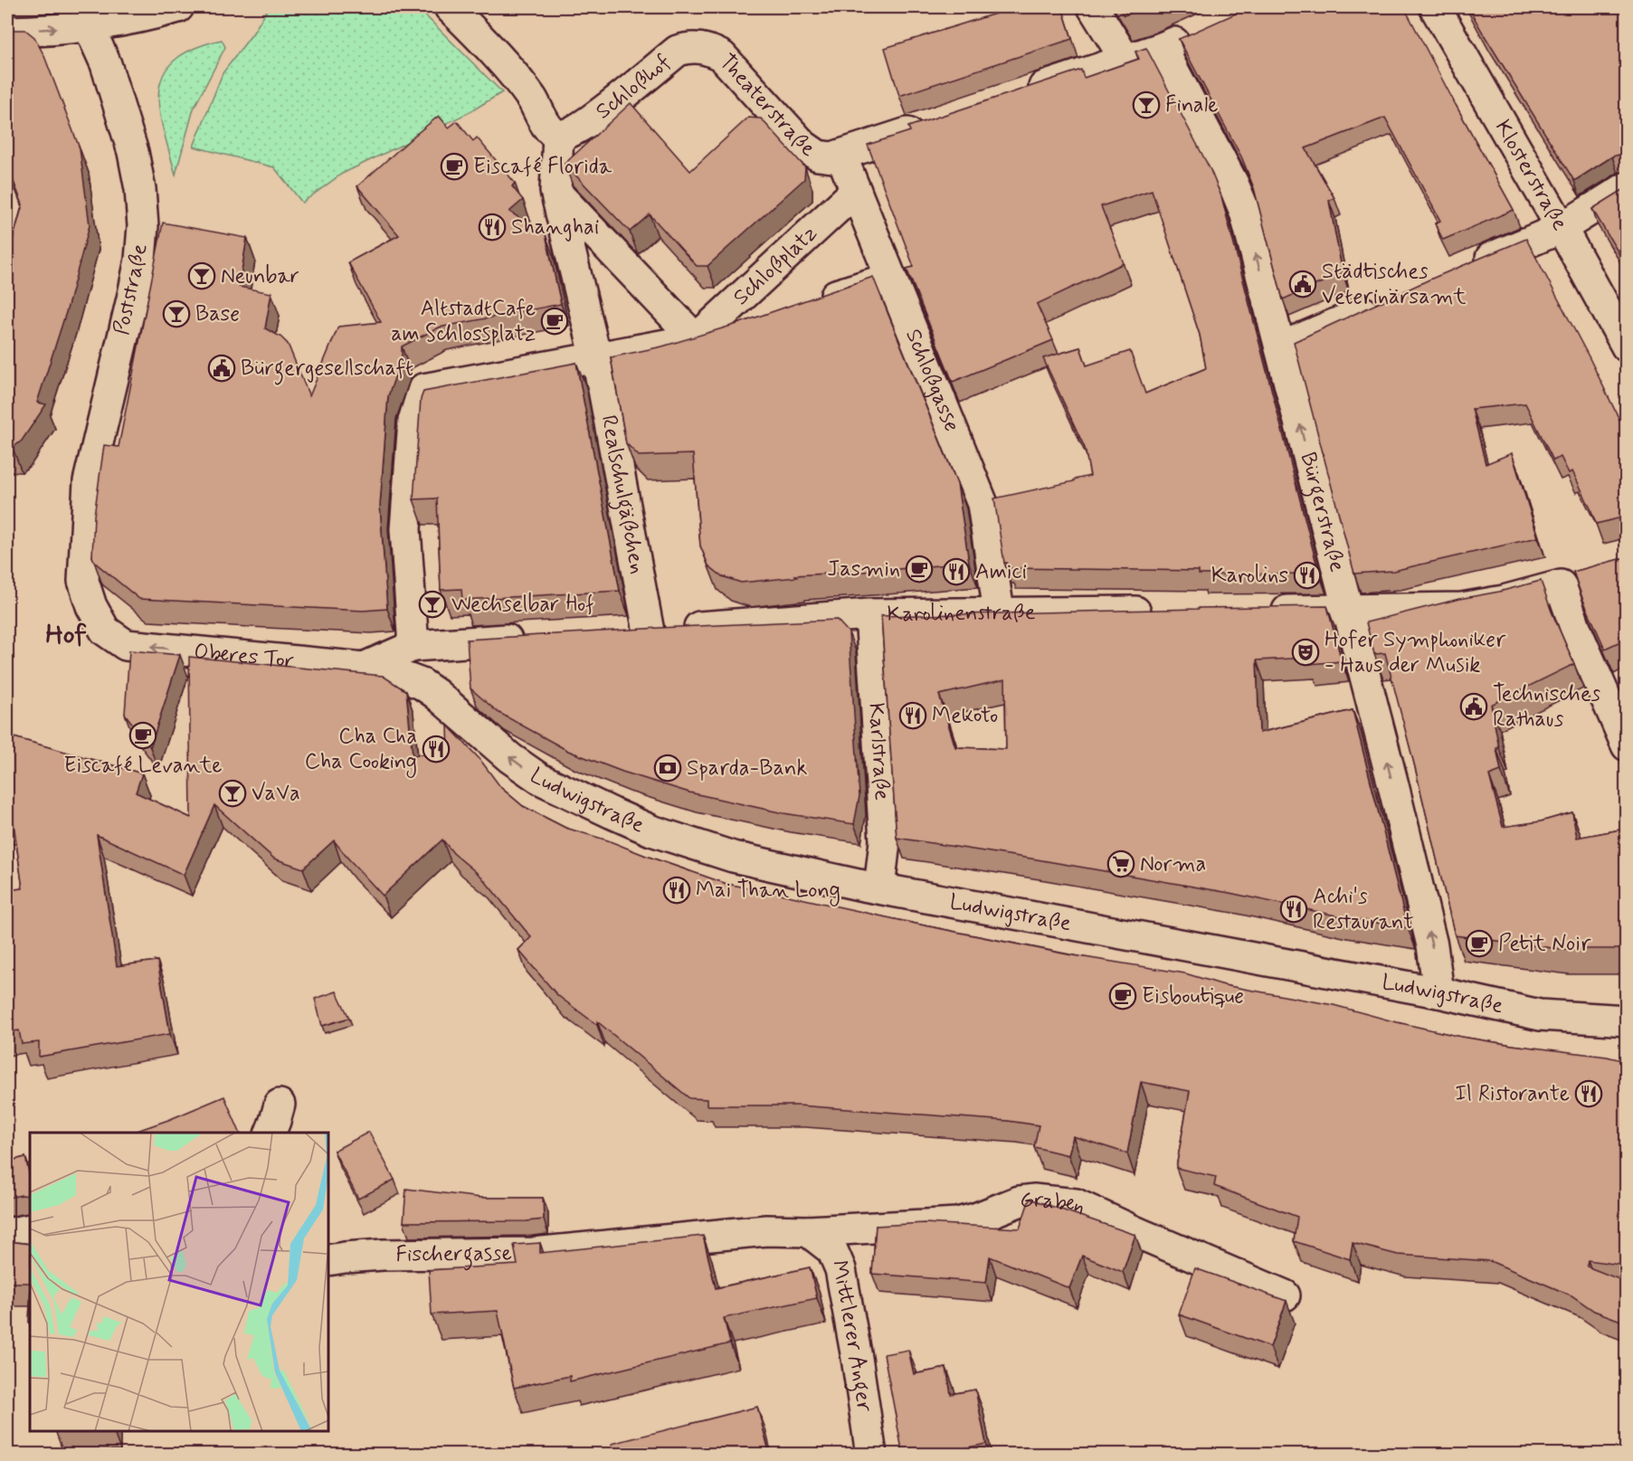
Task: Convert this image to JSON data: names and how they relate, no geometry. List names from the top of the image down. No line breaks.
{"streets":{"street":["Schloßhof","Theaterstraße","Klosterstraße","Schloßplatz","Poststraße","Schloßgasse","Realschulgäßchen","Bürgerstraße","Karolinenstraße","Oberes Tor","Karlstraße","Ludwigstraße","Graben","Fischergasse","Mittlerer Anger"]},"crossings":[["Schloßhof","Theaterstraße"],["Theaterstraße","Schloßgasse"],["Schloßplatz","Schloßgasse"],["Schloßplatz","Realschulgäßchen"],["Poststraße","Oberes Tor"],["Schloßgasse","Karolinenstraße"],["Realschulgäßchen","Karolinenstraße"],["Bürgerstraße","Ludwigstraße"],["Karolinenstraße","Karlstraße"],["Oberes Tor","Ludwigstraße"],["Karlstraße","Ludwigstraße"],["Graben","Fischergasse"],["Graben","Mittlerer Anger"],["Fischergasse","Mittlerer Anger"]],"one_way":["Bürgerstraße","Oberes Tor","Ludwigstraße"],"districts":["Hof"],"places":{"bar":["Finale","Neunbar","Base","Wechselbar Hof","VaVa"],"cafe":["Eiscafé Florida","AltstadtCafe am Schlossplatz","Jasmin","Eiscafé Levante","Petit Noir","Eisboutique"],"restaurant":["Shanghai","Amici","Karolins","Mekoto","Cha Cha Cha Cooking","Mai Than Long","Achi's Restaurant","Il Ristorante"],"public building":["Städtisches Veterinärsamt","Bürgergesellschaft","Technisches Rathaus"],"theatre":["Hofer Symphoniker - Haus der Musik"],"bank":["Sparda-Bank"],"supermarket":["Norma"]}}
